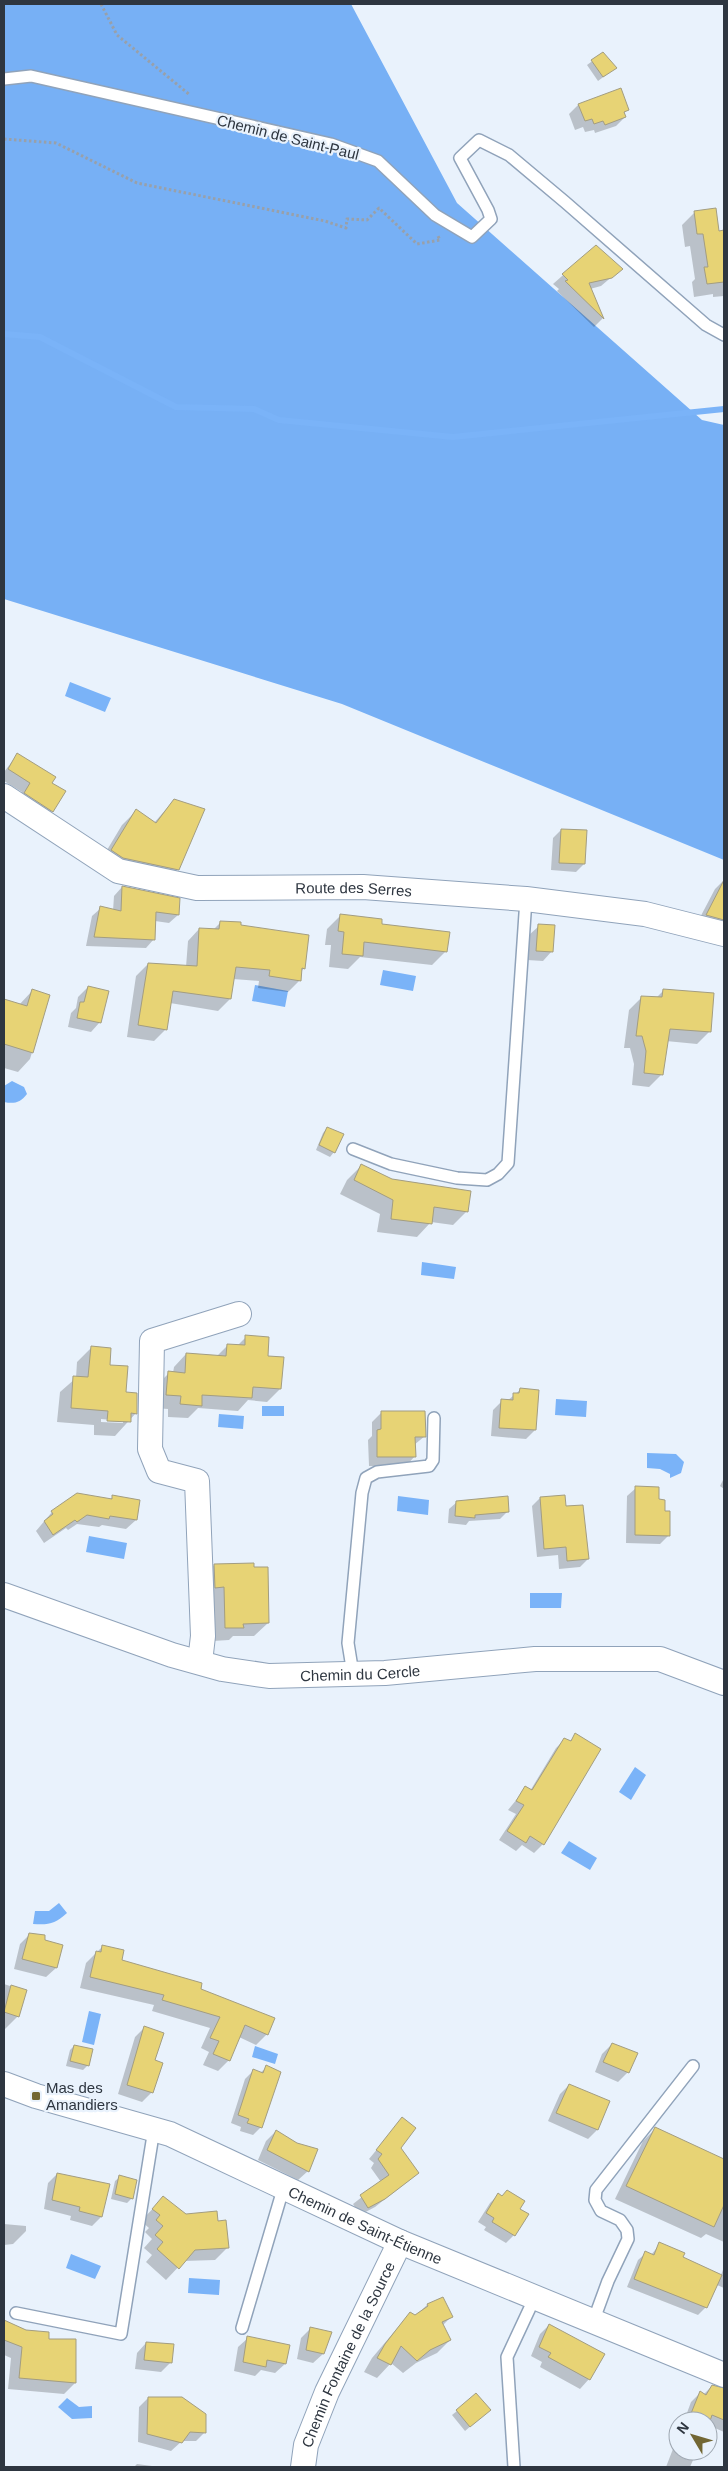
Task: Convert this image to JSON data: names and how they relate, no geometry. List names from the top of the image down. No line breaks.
{"streets":{"street":["Route des Serres","Chemin du Cercle","Chemin de Saint-Étienne","Chemin Fontaine de la Source"],"lane":["Chemin de Saint-Paul"]},"crossings":[["Chemin de Saint-Étienne","Chemin Fontaine de la Source"]],"places":{"transit":["Mas des Amandiers"]},"north":"top left"}
